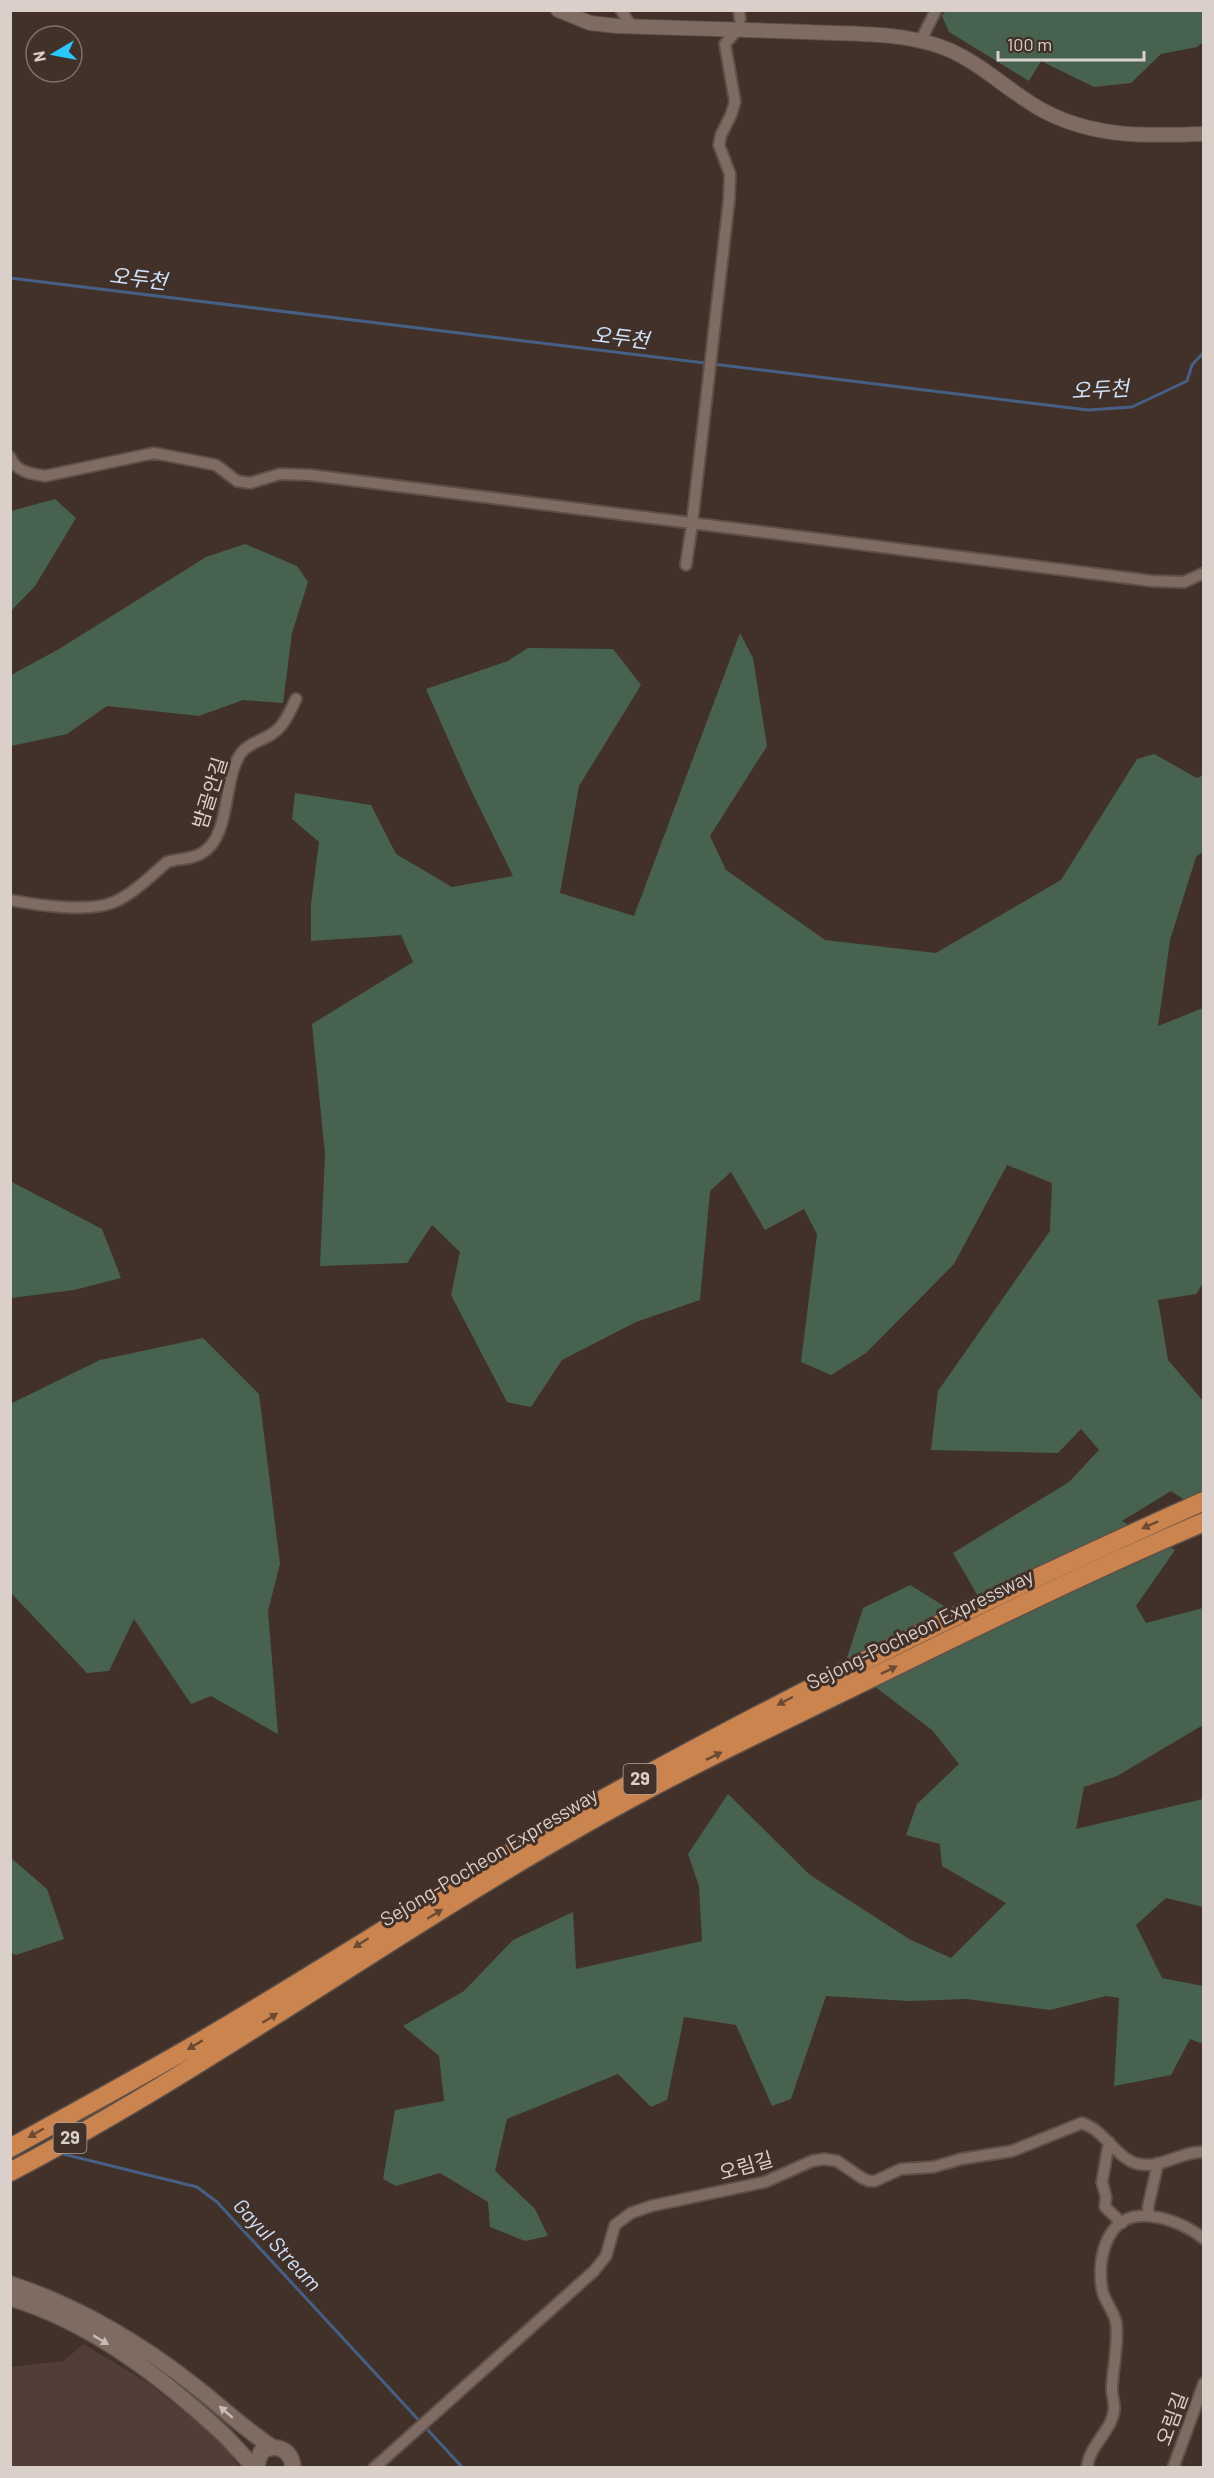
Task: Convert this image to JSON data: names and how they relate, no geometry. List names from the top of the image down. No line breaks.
{"streets":{"highway":["Sejong-Pocheon Expressway","29"],"street":["밤골안길","오림길"]},"water":["오두천","Gayul Stream"],"scale_bar":"100 m","north":"left"}
